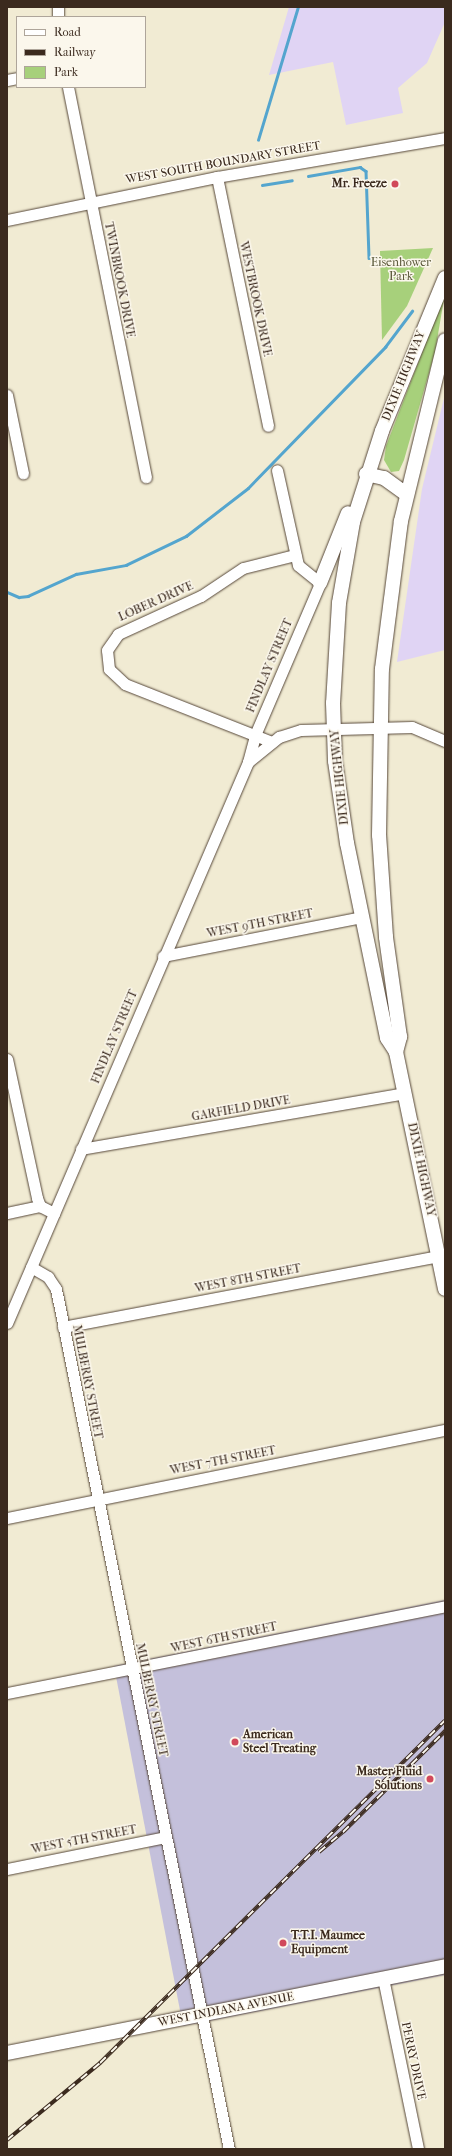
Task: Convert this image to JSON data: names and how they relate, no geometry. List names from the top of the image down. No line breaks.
{"streets":{"main road":["DIXIE HIGHWAY","WEST INDIANA AVENUE"],"street":["WEST SOUTH BOUNDARY STREET","TWINBROOK DRIVE","WESTBROOK DRIVE","LOBER DRIVE","FINDLAY STREET","WEST 9TH STREET","GARFIELD DRIVE","WEST 8TH STREET","MULBERRY STREET","WEST 7TH STREET","WEST 6TH STREET","WEST 5TH STREET","PERRY DRIVE"]},"crossings":[["WEST SOUTH BOUNDARY STREET","TWINBROOK DRIVE"],["WEST SOUTH BOUNDARY STREET","WESTBROOK DRIVE"],["DIXIE HIGHWAY","FINDLAY STREET"],["DIXIE HIGHWAY","WEST 9TH STREET"],["DIXIE HIGHWAY","GARFIELD DRIVE"],["DIXIE HIGHWAY","WEST 8TH STREET"],["LOBER DRIVE","FINDLAY STREET"],["FINDLAY STREET","WEST 9TH STREET"],["FINDLAY STREET","GARFIELD DRIVE"],["FINDLAY STREET","MULBERRY STREET"],["WEST 8TH STREET","MULBERRY STREET"],["MULBERRY STREET","WEST 7TH STREET"],["MULBERRY STREET","WEST 6TH STREET"],["MULBERRY STREET","WEST 5TH STREET"],["MULBERRY STREET","WEST INDIANA AVENUE"],["WEST INDIANA AVENUE","PERRY DRIVE"]],"parks":["Eisenhower Park"],"places":["Mr. Freeze","American Steel Treating","Master Fluid Solutions","T.T.I. Maumee Equipment"],"legend":["Road","Railway","Park"]}
